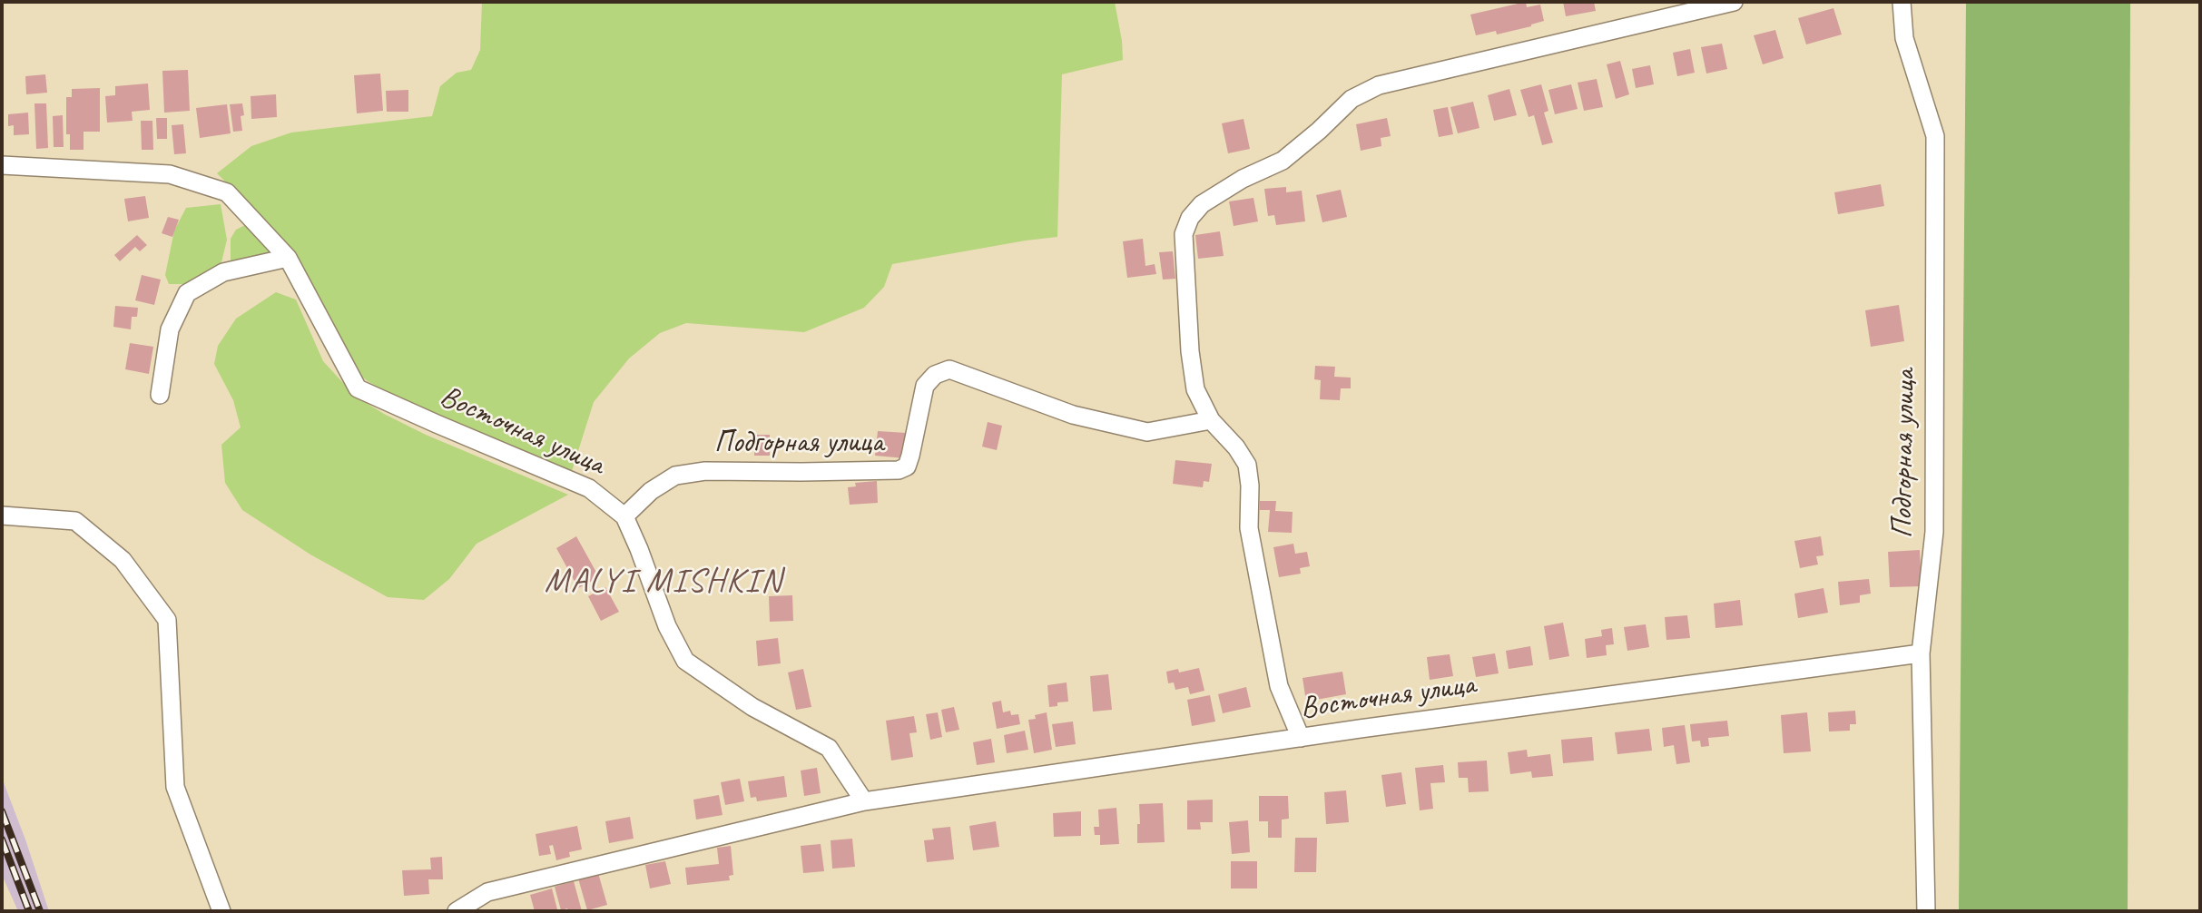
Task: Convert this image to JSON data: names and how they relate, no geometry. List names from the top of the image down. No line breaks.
{"streets":{"street":["Восточная улица","Подгорная улица"]},"crossings":[["Восточная улица","Подгорная улица"]],"districts":["MALYI MISHKIN"]}
